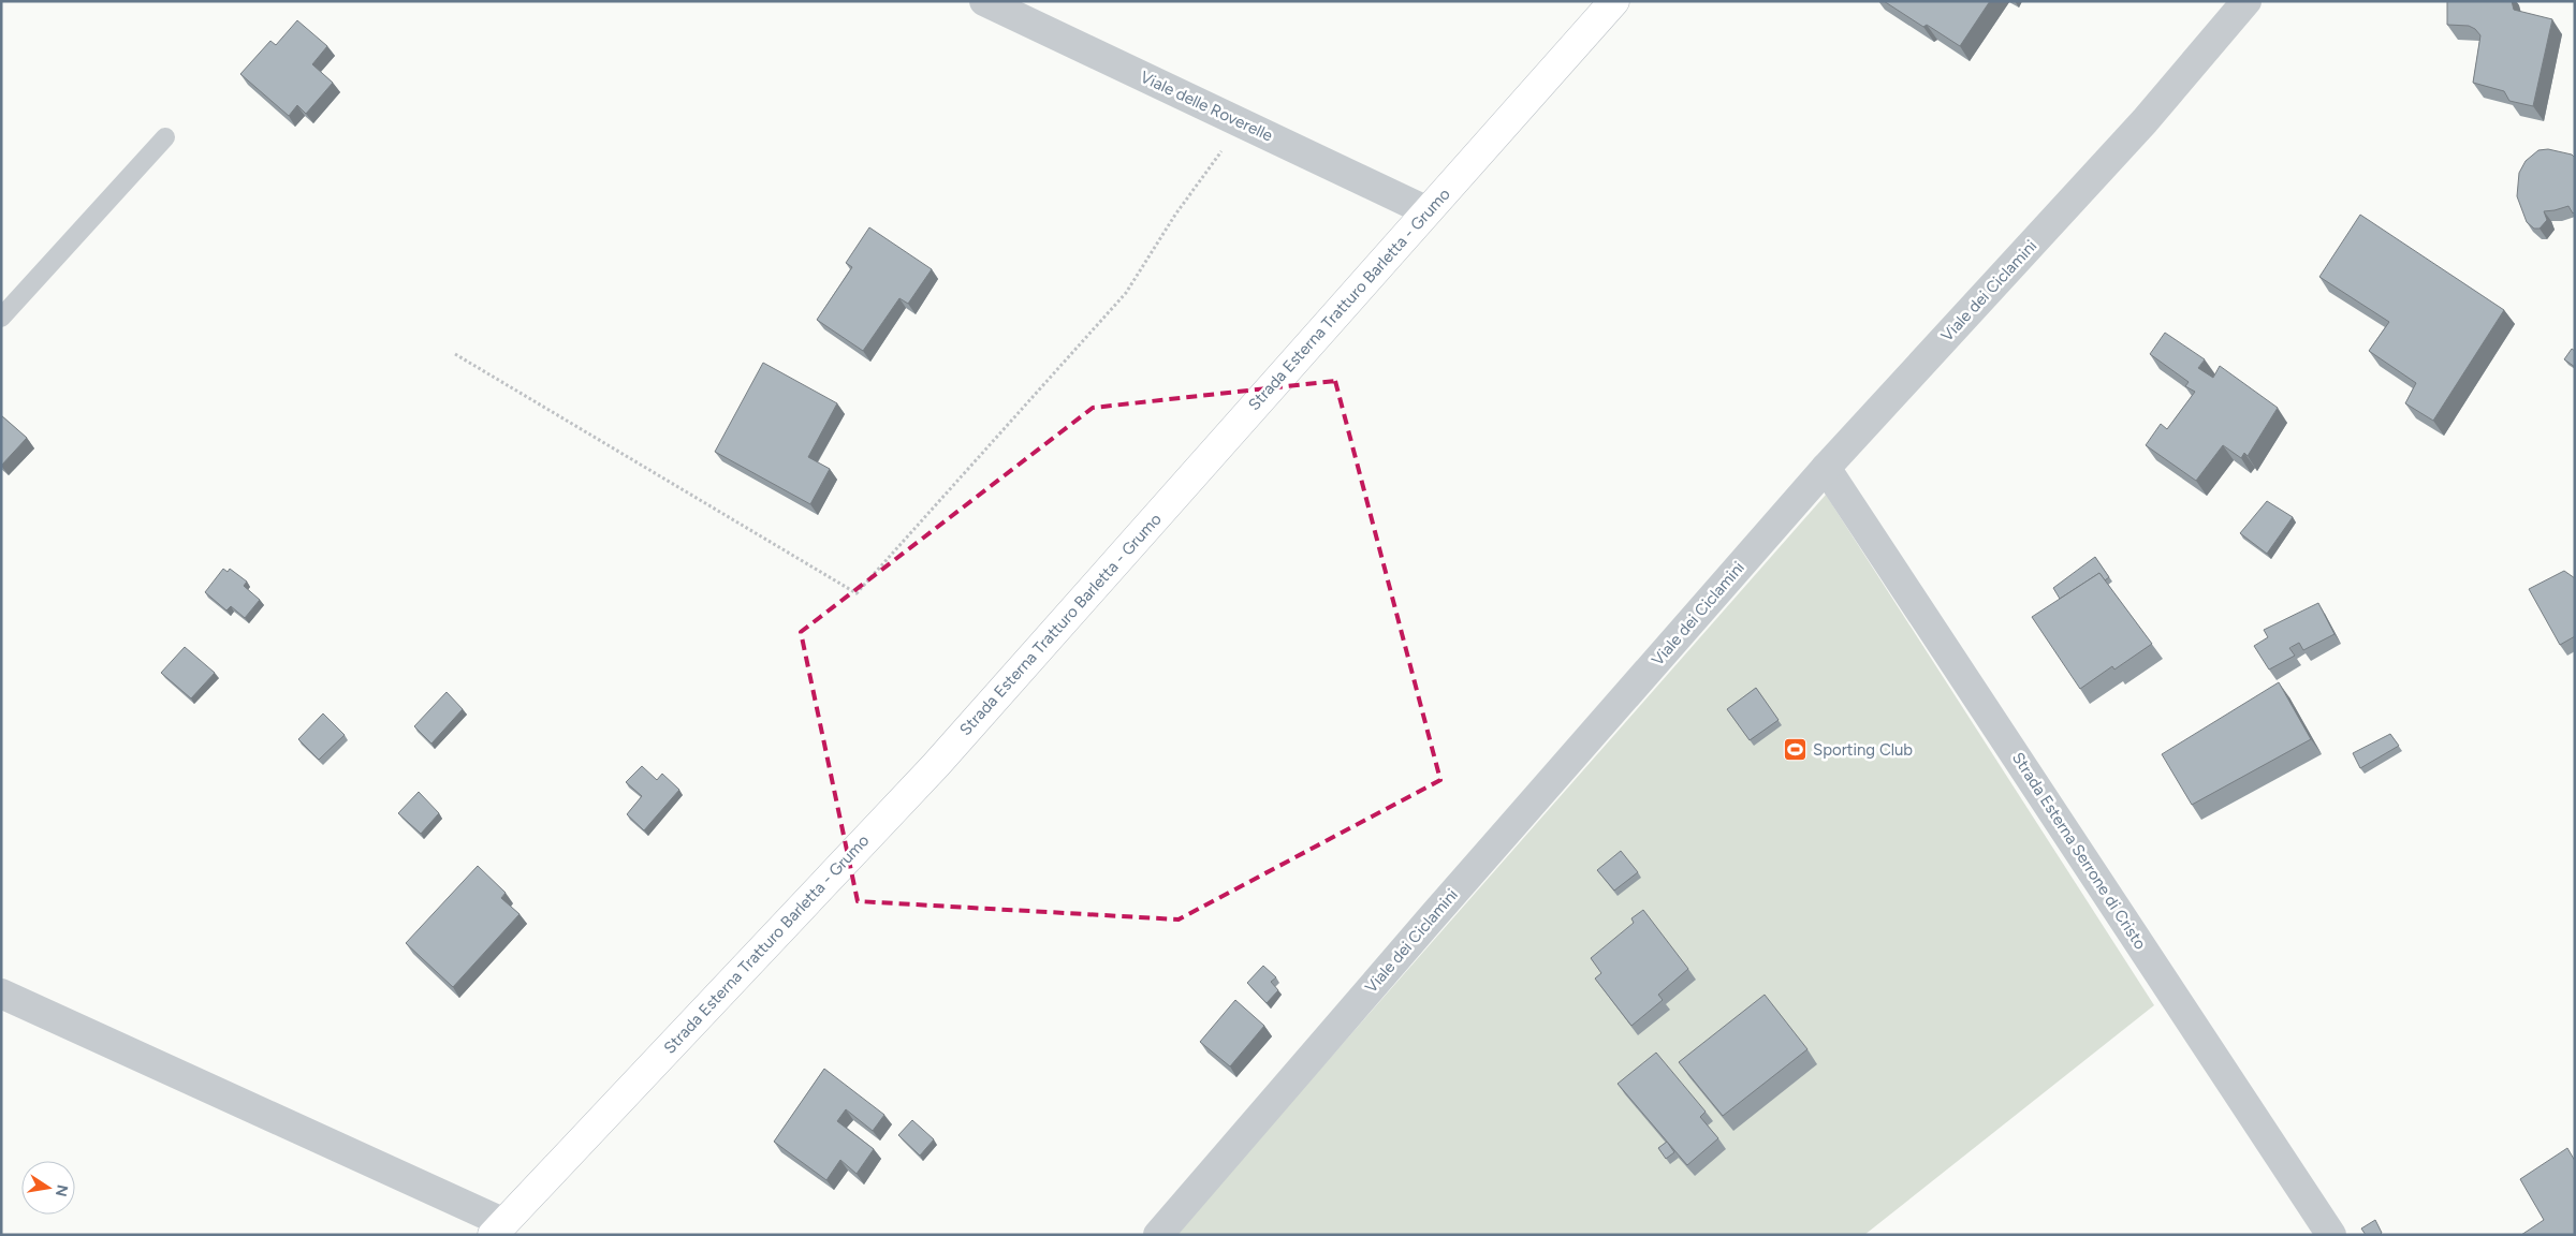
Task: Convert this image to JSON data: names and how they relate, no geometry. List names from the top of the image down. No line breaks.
{"streets":{"street":["Viale delle Roverelle","Viale dei Ciclamini","Strada Esterna Tratturo Barletta - Grumo","Strada Esterna Serrone di Cristo"]},"crossings":[["Viale delle Roverelle","Strada Esterna Tratturo Barletta - Grumo"],["Viale dei Ciclamini","Strada Esterna Serrone di Cristo"]],"places":{"sports":["Sporting Club"]},"north":"right"}
